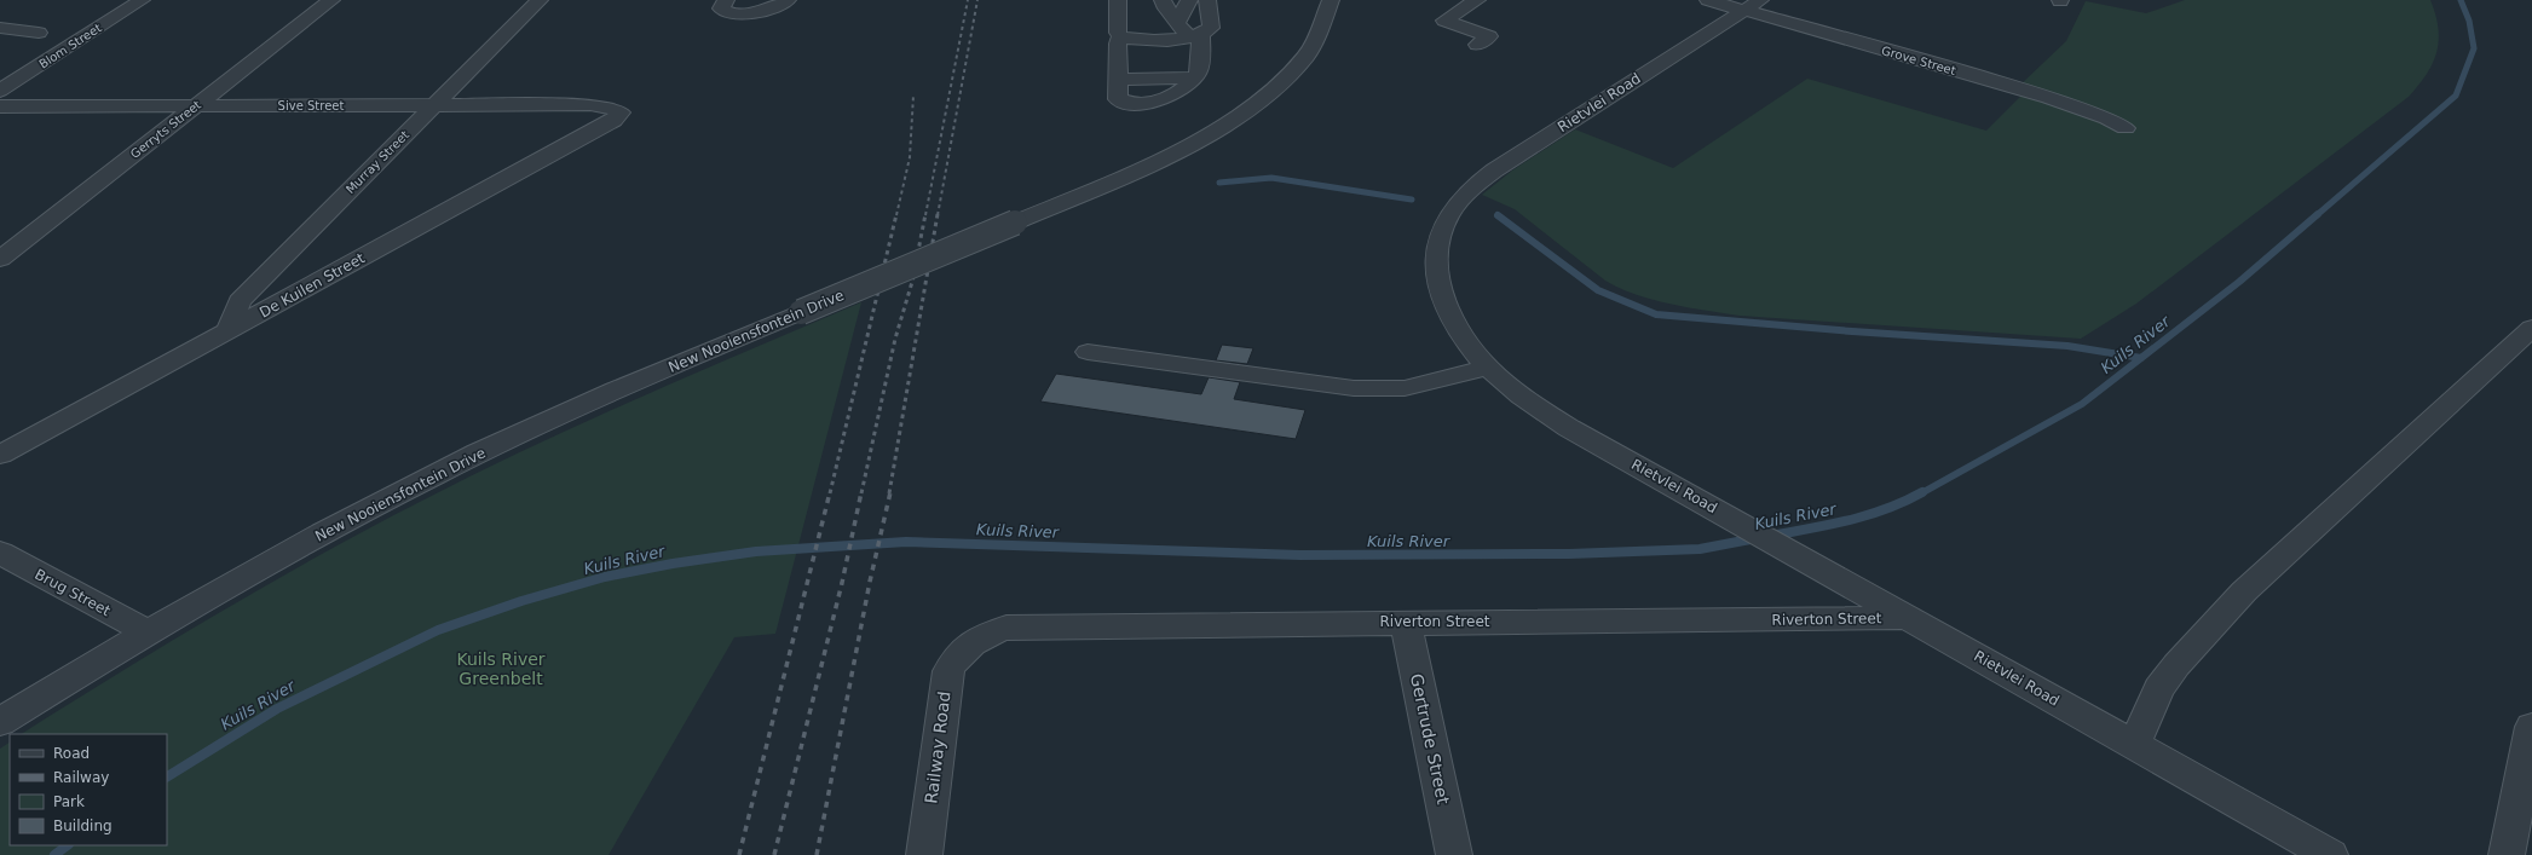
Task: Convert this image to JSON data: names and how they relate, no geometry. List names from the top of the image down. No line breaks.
{"streets":{"street":["Blom Street","Grove Street","Rietvlei Road","Sive Street","Gerryts Street","Murray Street","De Kuilen Street","New Nooiensfontein Drive","Brug Street","Riverton Street","Gertrude Street","Railway Road"]},"crossings":[["Grove Street","Rietvlei Road"],["Rietvlei Road","Riverton Street"],["Sive Street","Gerryts Street"],["Sive Street","Murray Street"],["Sive Street","De Kuilen Street"],["Murray Street","De Kuilen Street"],["New Nooiensfontein Drive","Brug Street"],["Riverton Street","Gertrude Street"],["Riverton Street","Railway Road"]],"water":["Kuils River"],"parks":["Kuils River Greenbelt"],"legend":["Road","Railway","Park","Building"]}
